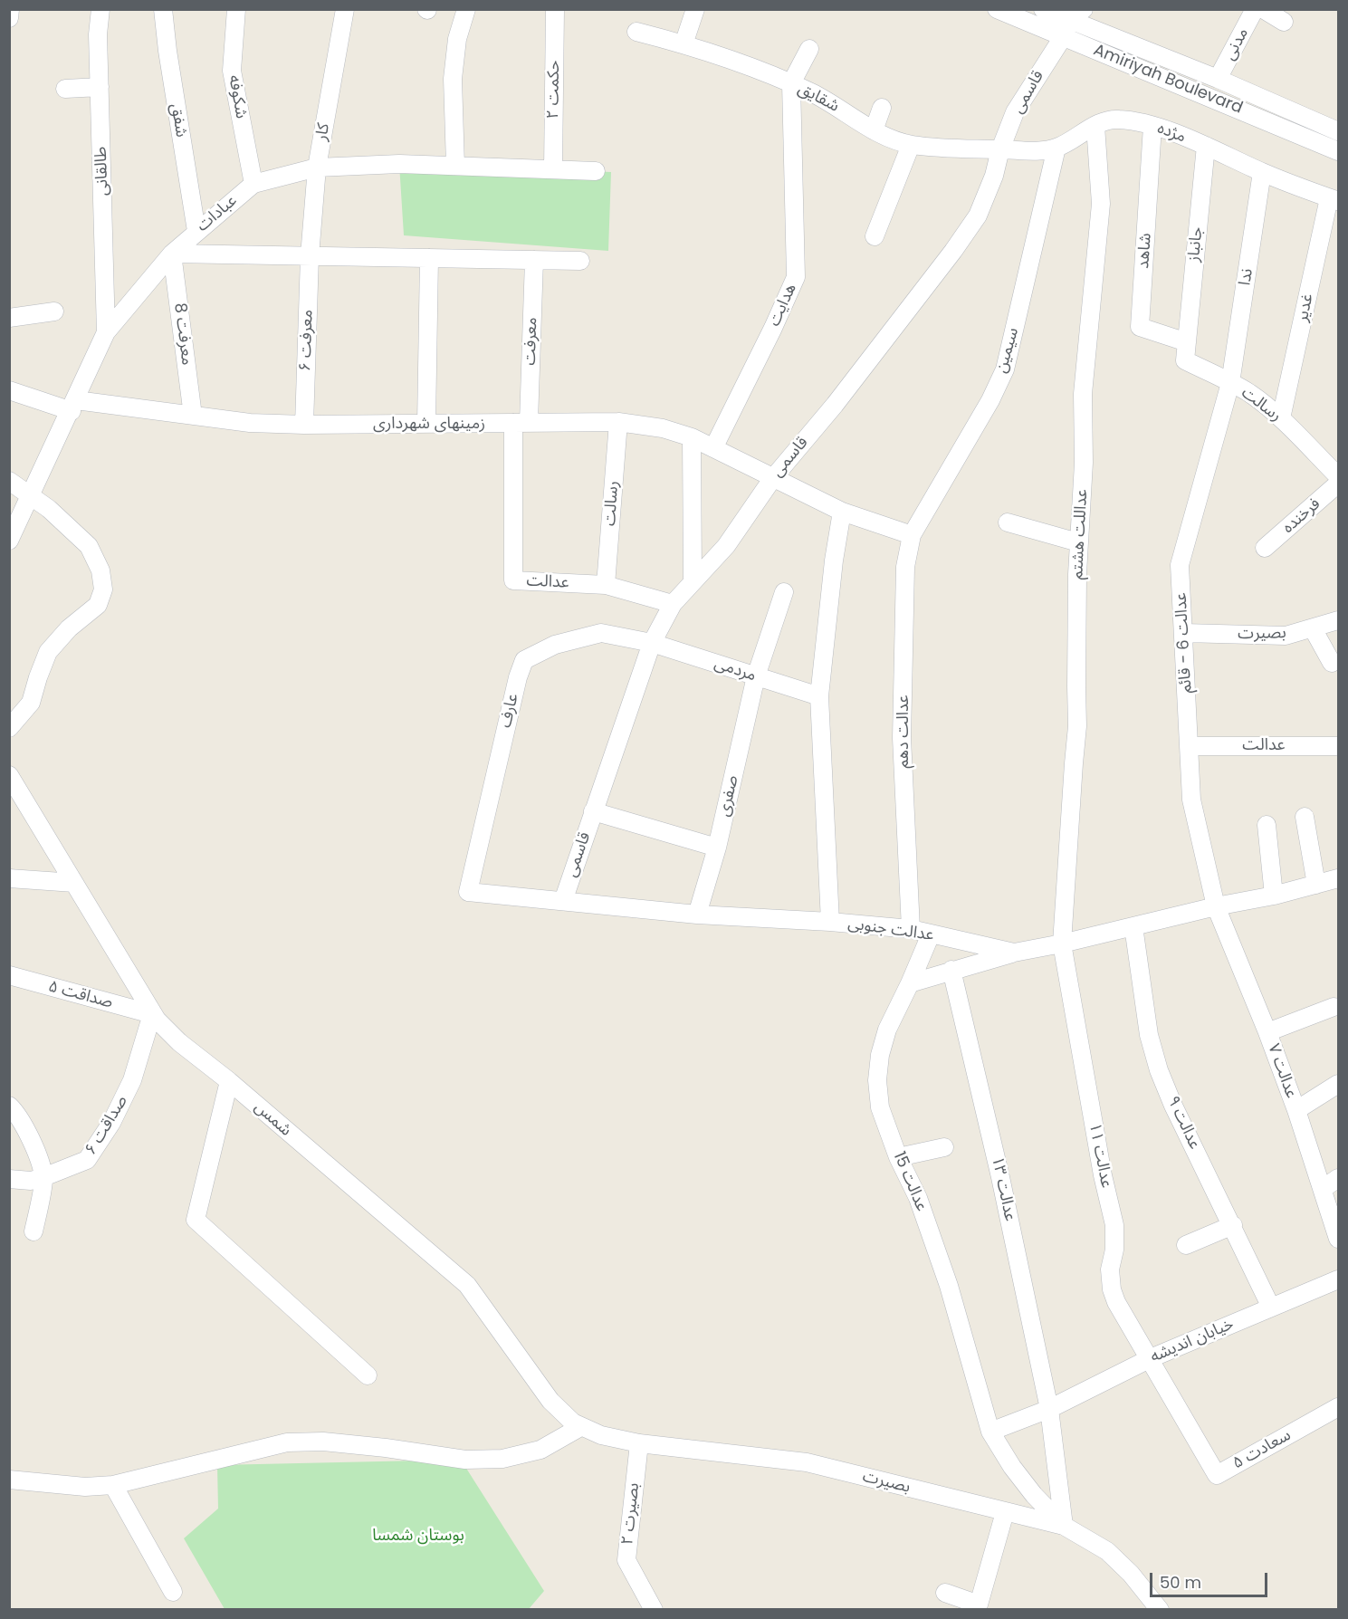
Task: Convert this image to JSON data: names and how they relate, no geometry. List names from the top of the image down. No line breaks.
{"streets":{"street":["مدنی","Amiriyah Boulevard","حکمت ۲","قاسمی","شکوفه","شقایق","شفق","کار","مژده","طالقانی","عبادات","جانباز","شاهد","ندا","هدایت","غدیر","معرفت 8","معرفت ۶","معرفت","سیمین","رسالت","زمینهای شهرداری","فرخنده","عداللت هشتم","عدالت","بصیرت","عدالت 6 - قائم","مردمی","عارف","عدالت دهم","صفری","عدالت جنوبی","صداقت ۵","عدالت ۷","شمس","عدالت ۹","صداقت ۶","عدالت ۱۱","عدالت 15","عدالت ۱۳","خیابان اندیشه","سعادت ۵","بصیرت ۲"]},"crossings":[["مدنی","Amiriyah Boulevard"],["Amiriyah Boulevard","قاسمی"],["حکمت ۲","عبادات"],["قاسمی","شقایق"],["قاسمی","مژده"],["قاسمی","زمینهای شهرداری"],["قاسمی","عدالت"],["قاسمی","مردمی"],["قاسمی","عارف"],["قاسمی","عدالت جنوبی"],["شکوفه","عبادات"],["شقایق","مژده"],["شقایق","هدایت"],["شفق","عبادات"],["کار","عبادات"],["کار","معرفت ۶"],["مژده","جانباز"],["مژده","شاهد"],["مژده","ندا"],["مژده","غدیر"],["مژده","سیمین"],["مژده","عداللت هشتم"],["طالقانی","عبادات"],["عبادات","معرفت 8"],["عبادات","زمینهای شهرداری"],["جانباز","شاهد"],["جانباز","رسالت"],["شاهد","رسالت"],["ندا","رسالت"],["ندا","عدالت 6 - قائم"],["هدایت","زمینهای شهرداری"],["غدیر","رسالت"],["معرفت 8","زمینهای شهرداری"],["معرفت ۶","زمینهای شهرداری"],["معرفت","زمینهای شهرداری"],["معرفت","عدالت"],["سیمین","زمینهای شهرداری"],["سیمین","عدالت دهم"],["رسالت","زمینهای شهرداری"],["رسالت","عدالت"],["رسالت","عدالت 6 - قائم"],["زمینهای شهرداری","عدالت"],["زمینهای شهرداری","عدالت دهم"],["عداللت هشتم","عدالت جنوبی"],["عداللت هشتم","عدالت ۱۱"],["عدالت","عدالت 6 - قائم"],["بصیرت","عدالت 6 - قائم"],["بصیرت","شمس"],["بصیرت","عدالت 15"],["بصیرت","عدالت ۱۳"],["بصیرت","بصیرت ۲"],["عدالت 6 - قائم","عدالت جنوبی"],["عدالت 6 - قائم","عدالت ۷"],["مردمی","عارف"],["مردمی","صفری"],["عارف","عدالت جنوبی"],["عدالت دهم","عدالت جنوبی"],["صفری","عدالت جنوبی"],["عدالت جنوبی","عدالت ۷"],["عدالت جنوبی","عدالت ۹"],["عدالت جنوبی","عدالت ۱۱"],["عدالت جنوبی","عدالت 15"],["صداقت ۵","شمس"],["صداقت ۵","صداقت ۶"],["شمس","صداقت ۶"],["عدالت ۹","خیابان اندیشه"],["عدالت ۱۱","خیابان اندیشه"],["عدالت ۱۱","سعادت ۵"],["عدالت 15","عدالت ۱۳"],["عدالت 15","خیابان اندیشه"],["عدالت ۱۳","خیابان اندیشه"],["خیابان اندیشه","سعادت ۵"]],"parks":["بوستان شمسا"],"scale_bar":"50 m"}
